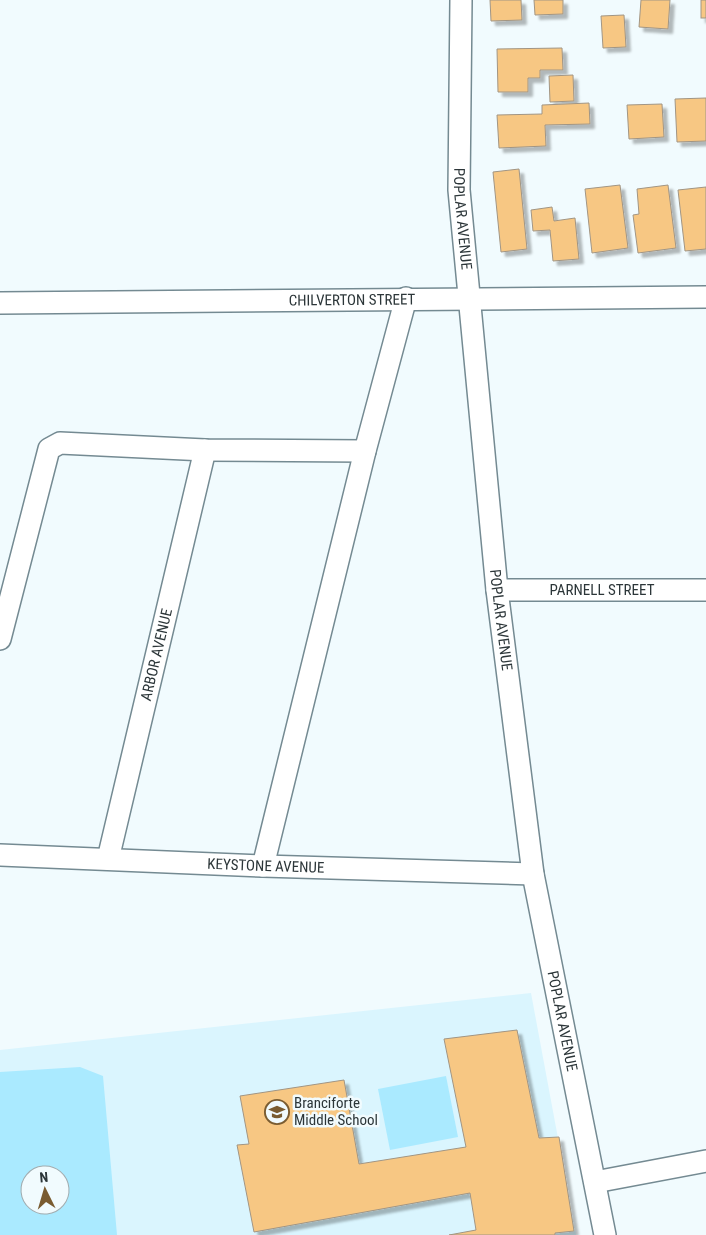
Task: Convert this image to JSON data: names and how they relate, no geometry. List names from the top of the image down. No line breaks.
{"streets":{"street":["POPLAR AVENUE","CHILVERTON STREET","PARNELL STREET","ARBOR AVENUE","KEYSTONE AVENUE"]},"crossings":[["POPLAR AVENUE","CHILVERTON STREET"],["POPLAR AVENUE","PARNELL STREET"],["POPLAR AVENUE","KEYSTONE AVENUE"],["ARBOR AVENUE","KEYSTONE AVENUE"]],"places":{"school or university":["Branciforte Middle School"]},"north":"top"}
